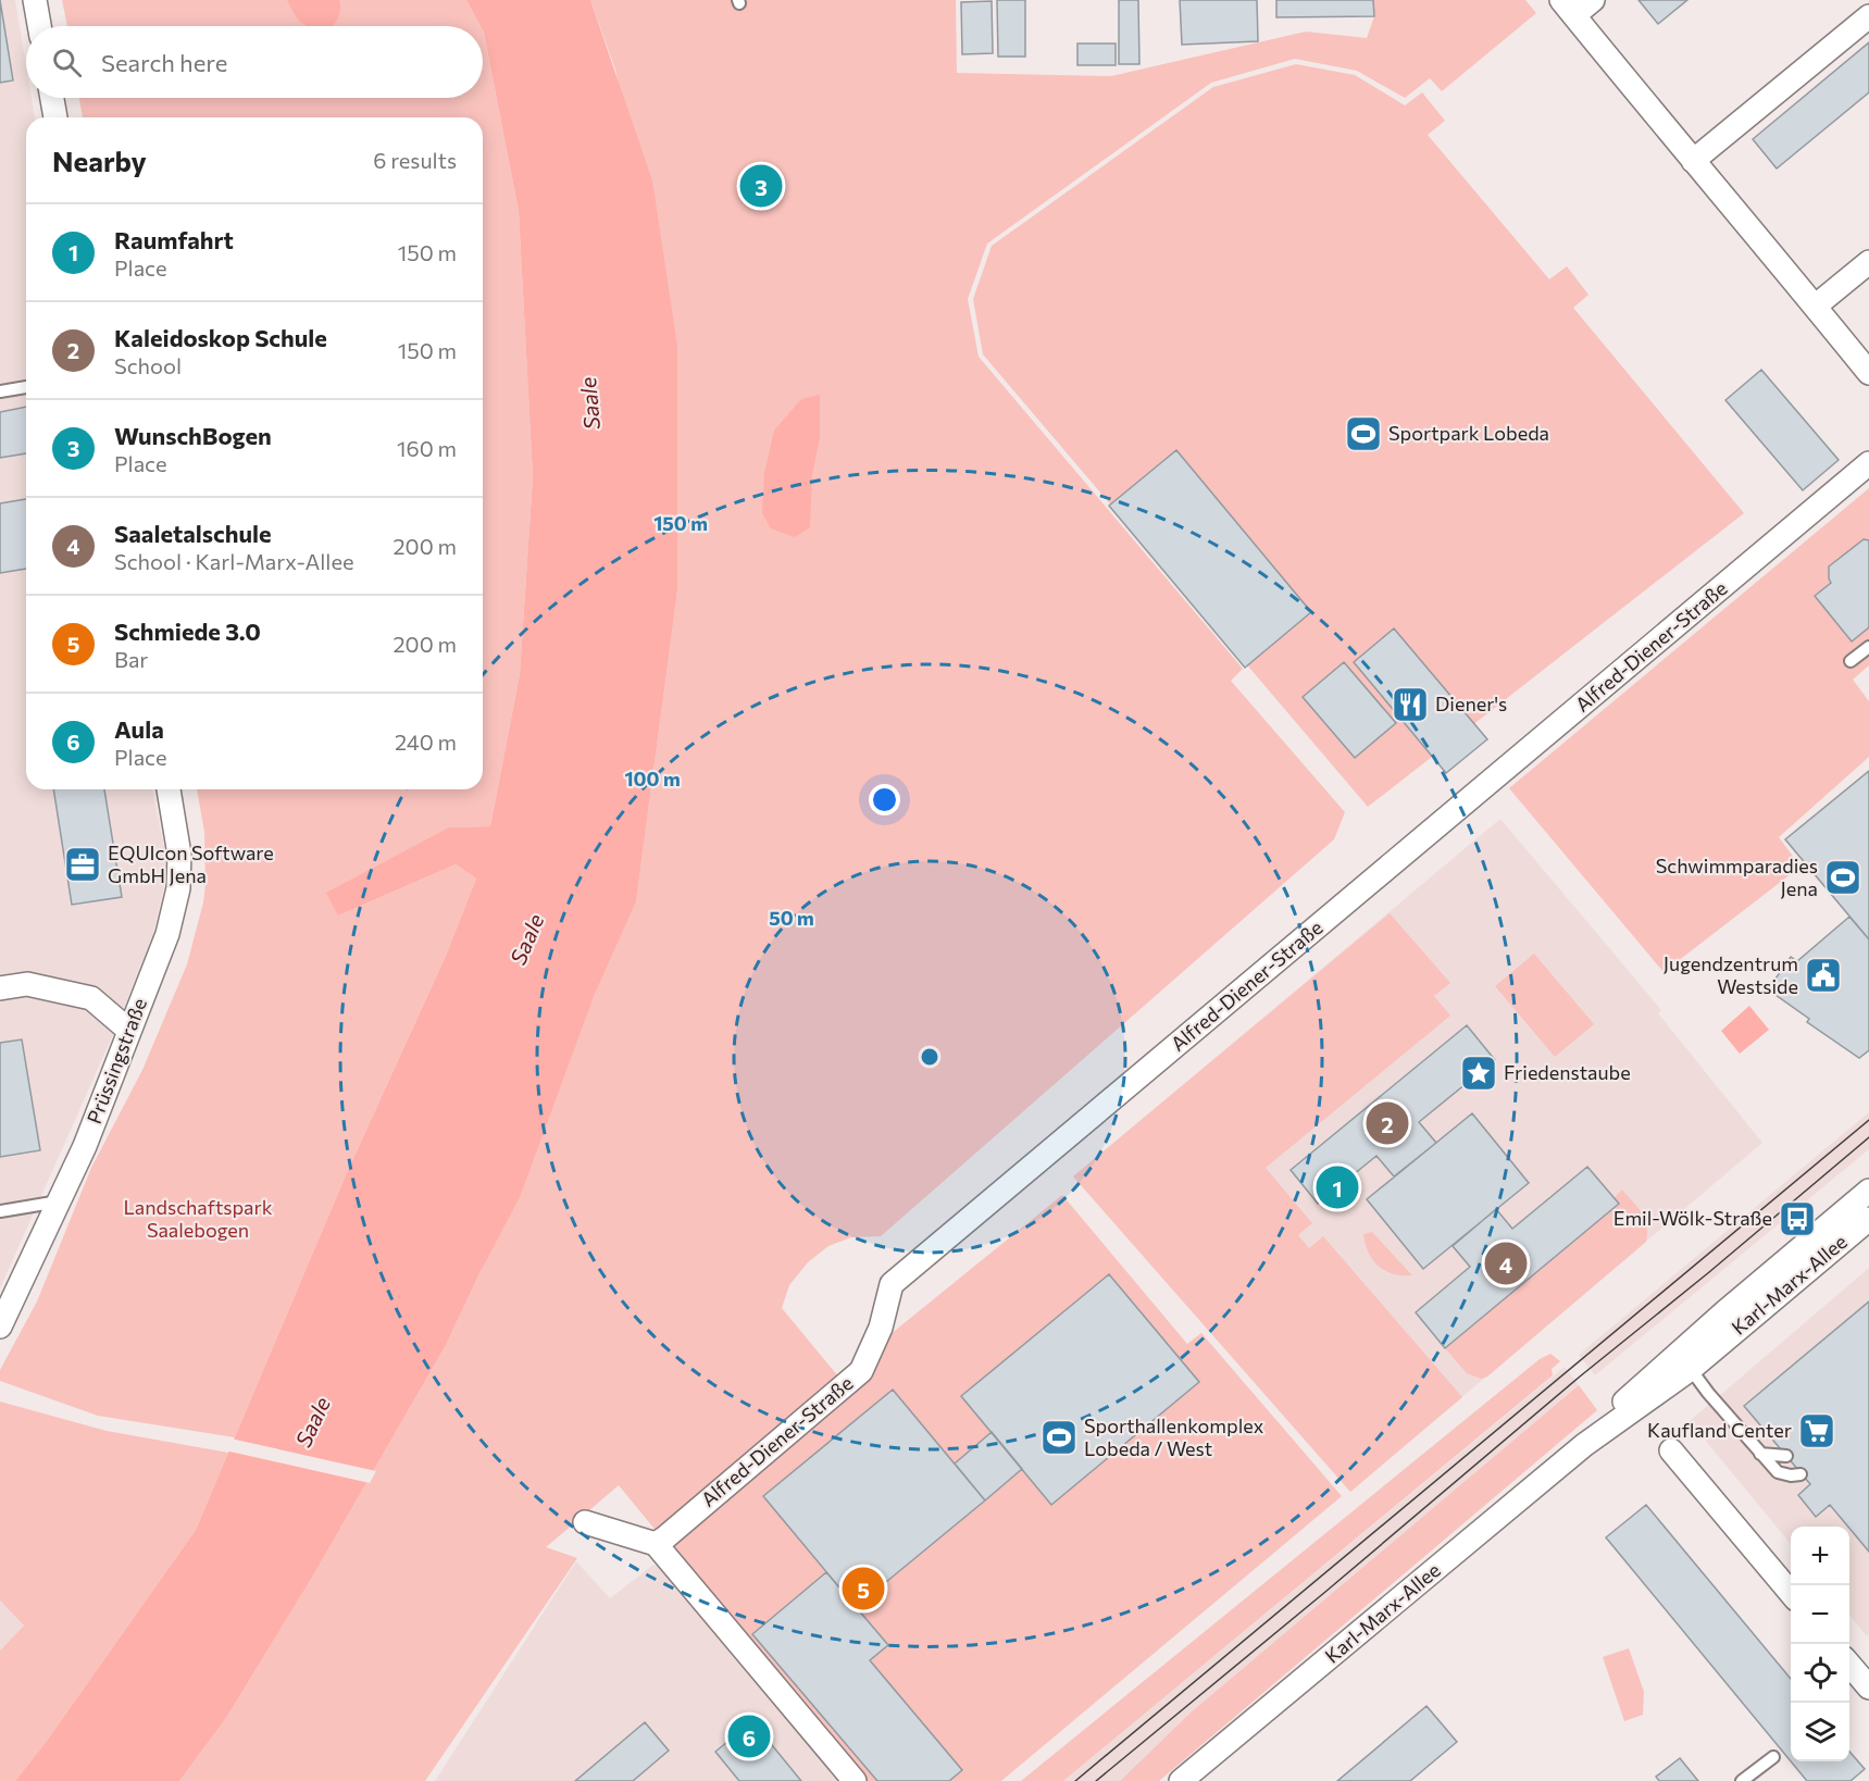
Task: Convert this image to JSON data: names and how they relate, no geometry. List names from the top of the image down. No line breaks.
{"streets":{"street":["Alfred-Diener-Straße","Prüssingstraße","Karl-Marx-Allee"]},"water":["Saale"],"parks":["Landschaftspark Saalebogen"],"places":{"sports":["Sportpark Lobeda","Schwimmparadies Jena","Sporthallenkomplex Lobeda / West"],"restaurant":["Diener's"],"office":["EQUIcon Software GmbH Jena"],"public building":["Jugendzentrum Westside"],"place":["Friedenstaube"],"bus stop":["Emil-Wölk-Straße"],"supermarket":["Kaufland Center"]},"page":{"search":"Search here","heading":["Nearby","6 results"],"pins":["3","2","1","4","5","6"],"list":[{"mark":"1","name":"Raumfahrt","note":"Place","value":"150 m"},{"mark":"2","name":"Kaleidoskop Schule","note":"School","value":"150 m"},{"mark":"3","name":"WunschBogen","note":"Place","value":"160 m"},{"mark":"4","name":"Saaletalschule","note":"School · Karl-Marx-Allee","value":"200 m"},{"mark":"5","name":"Schmiede 3.0","note":"Bar","value":"200 m"},{"mark":"6","name":"Aula","note":"Place","value":"240 m"}],"map_buttons":["+","−"]},"rings":["150 m","100 m","50 m"]}
